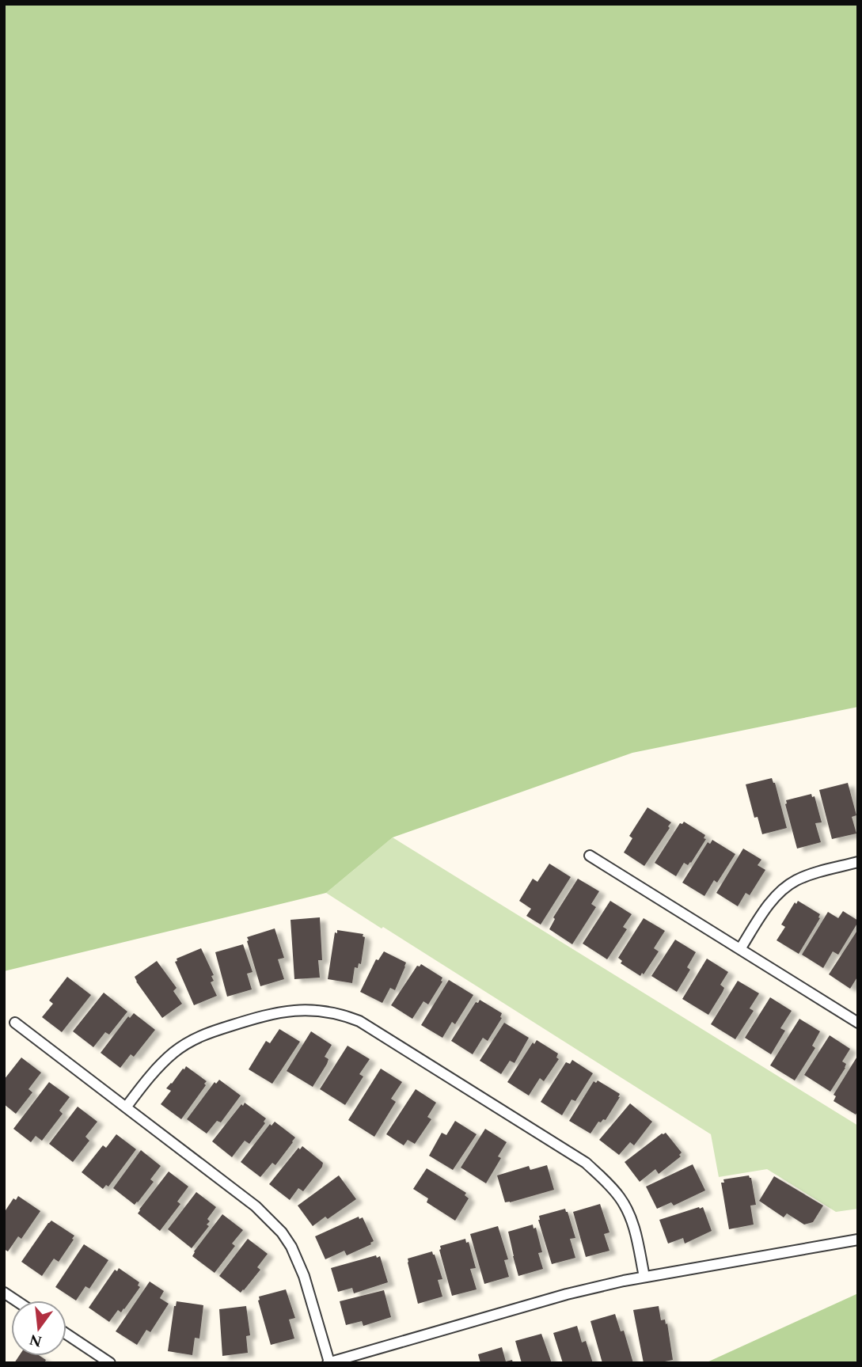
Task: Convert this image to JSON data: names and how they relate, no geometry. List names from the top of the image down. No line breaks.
{"north":"bottom"}
